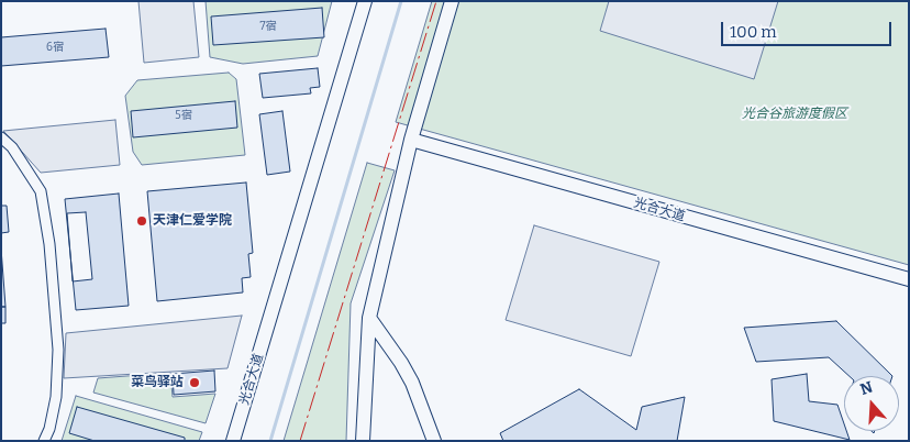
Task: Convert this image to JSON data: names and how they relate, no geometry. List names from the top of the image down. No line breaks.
{"streets":{"street":["光合大道"]},"parks":["光合谷旅游度假区"],"places":["天津仁爱学院","菜鸟驿站"],"house_numbers":["7宿","6宿","5宿"],"scale_bar":"100 m","north":"top"}
